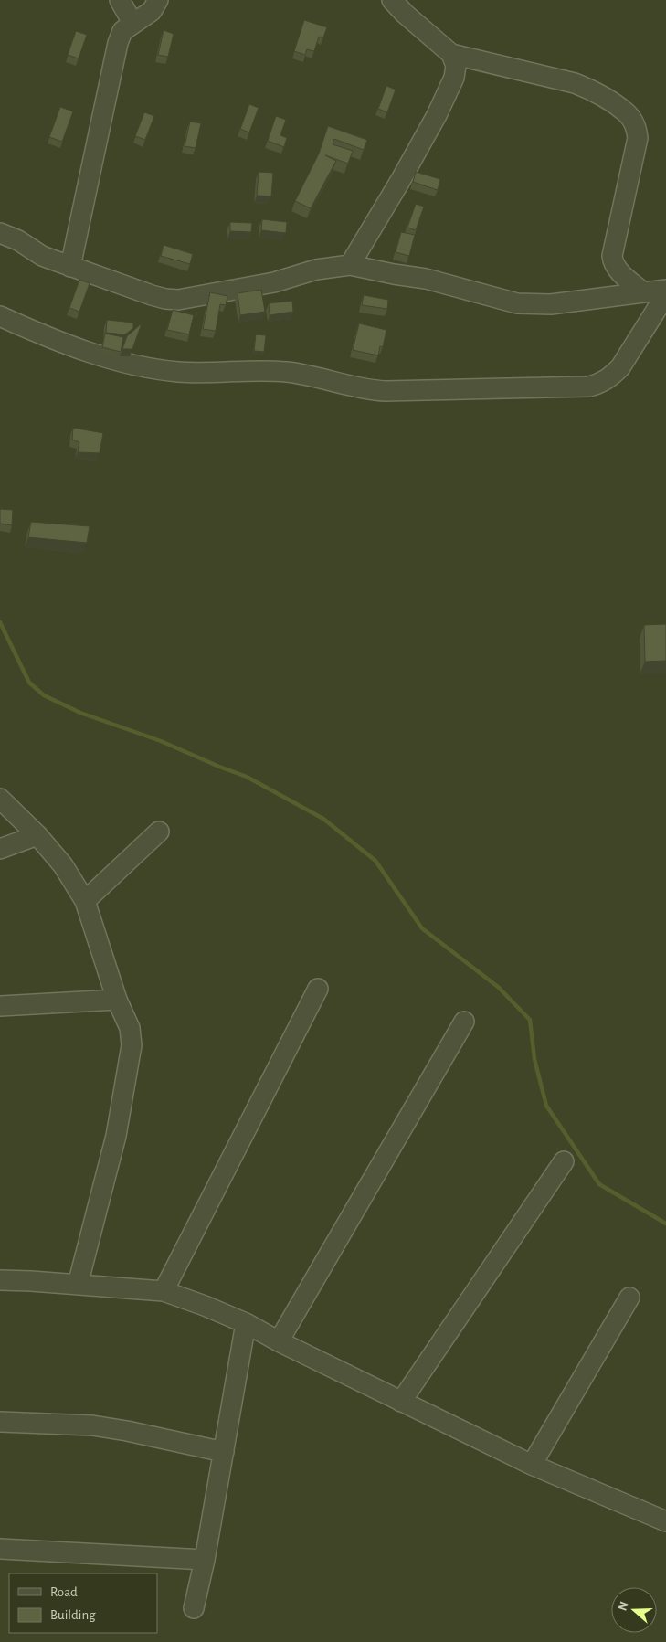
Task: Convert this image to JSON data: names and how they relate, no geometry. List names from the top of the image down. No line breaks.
{"legend":["Road","Building"],"north":"left"}
